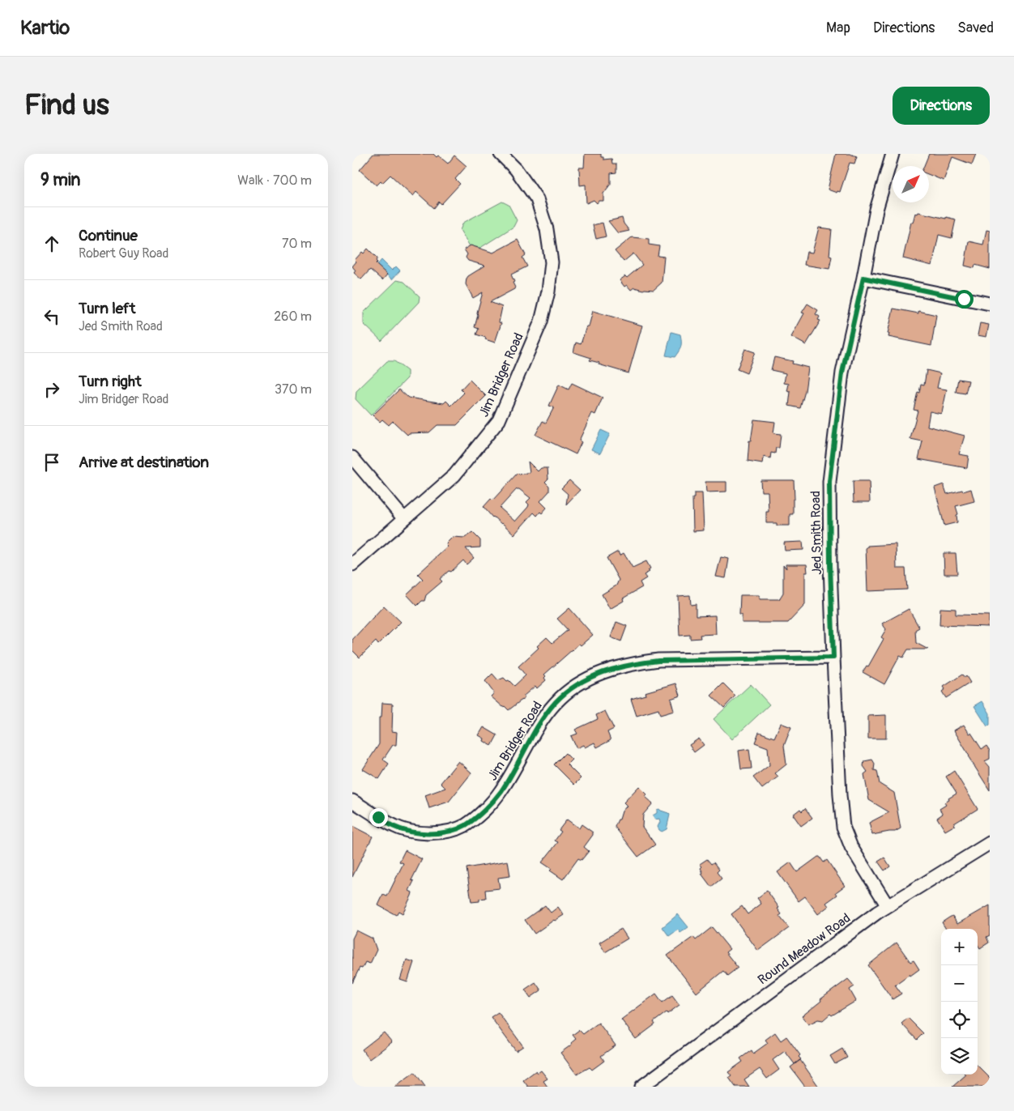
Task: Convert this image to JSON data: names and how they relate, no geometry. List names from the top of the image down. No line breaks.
{"streets":{"street":["Jim Bridger Road","Jed Smith Road","Round Meadow Road"]},"crossings":[["Jim Bridger Road","Jed Smith Road"],["Jed Smith Road","Round Meadow Road"]],"north":"top right","page":{"header":"Kartio","nav":["Map","Directions","Saved"],"buttons":"Directions","title":"Find us","heading":["9 min","Walk · 700 m"],"list":[["Continue","Robert Guy Road","70 m"],["Turn left","Jed Smith Road","260 m"],["Turn right","Jim Bridger Road","370 m"],"Arrive at destination"],"map_buttons":["+","−"]}}
